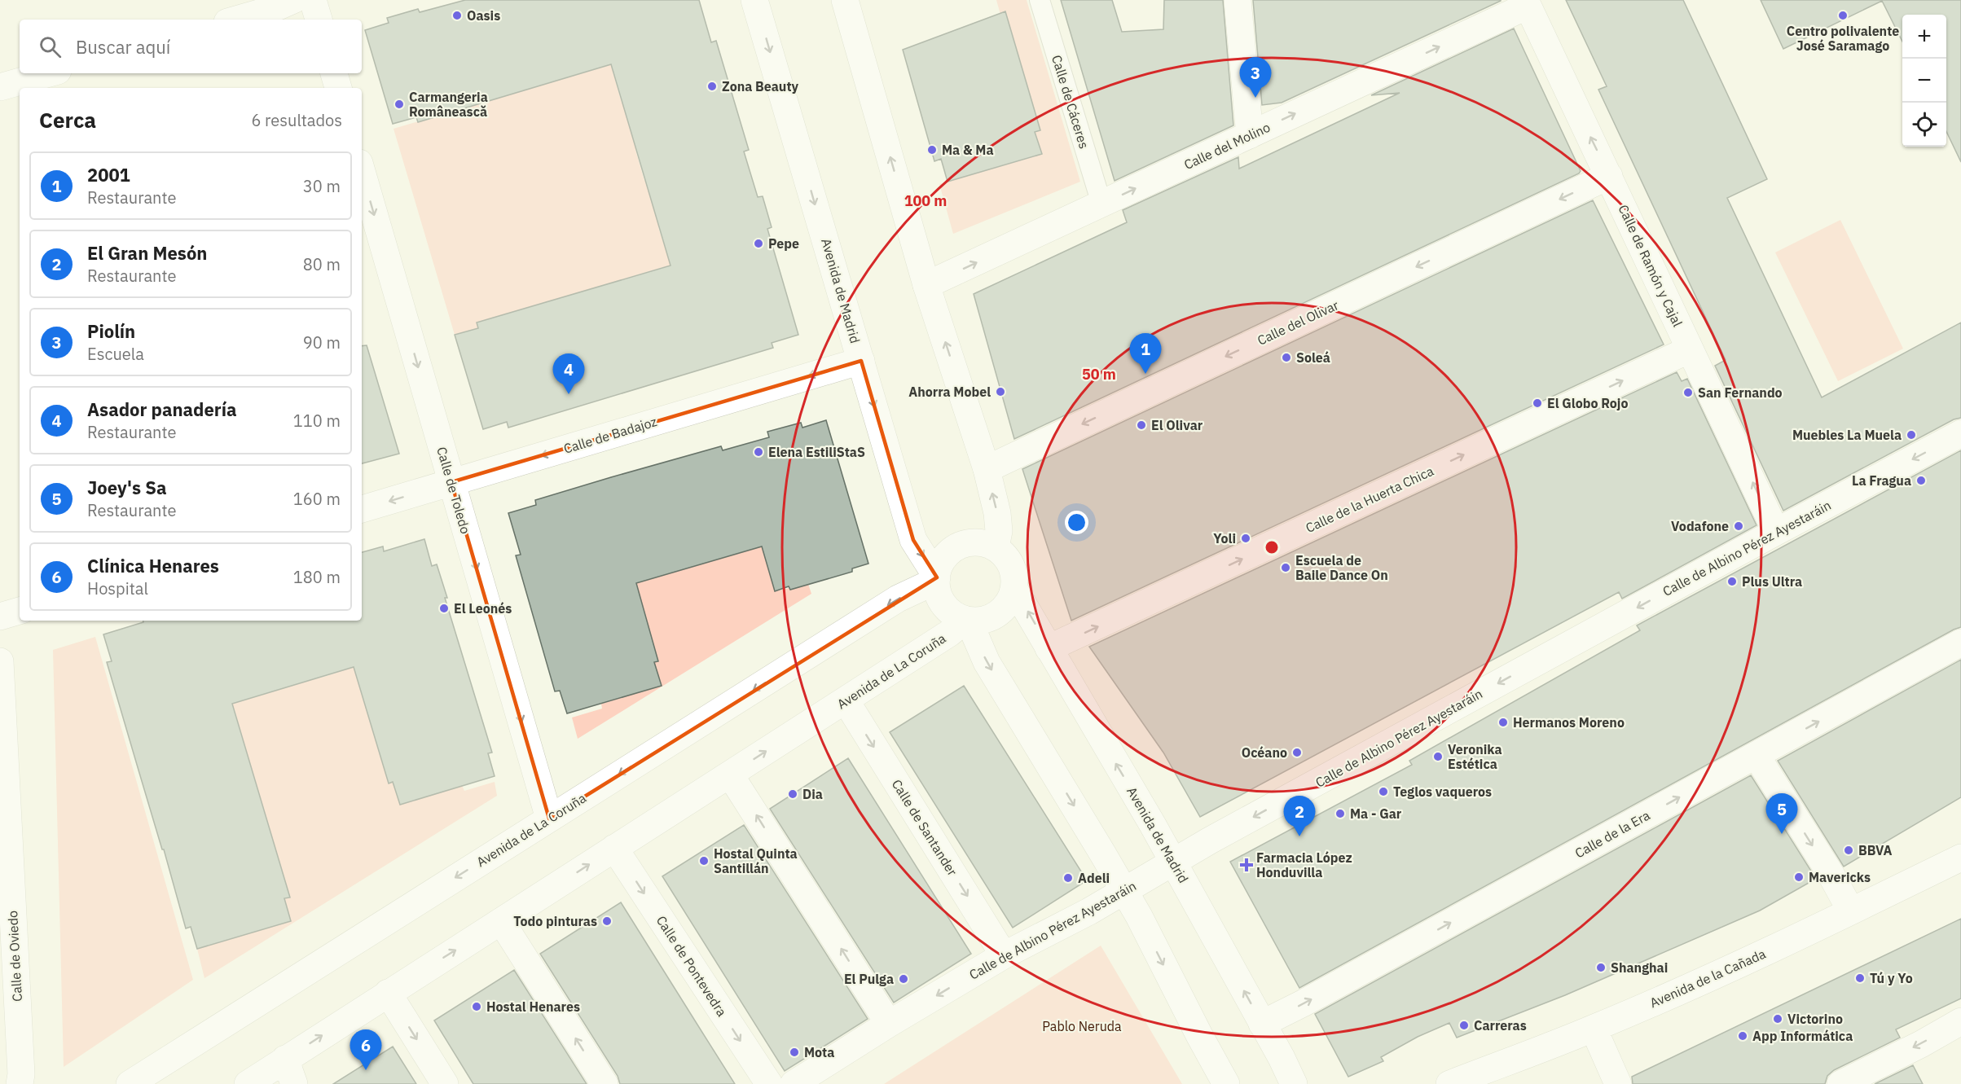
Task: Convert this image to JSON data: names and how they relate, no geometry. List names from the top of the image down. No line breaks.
{"streets":{"street":["Calle de Cáceres","Calle del Molino","Calle de Ramón y Cajal","Avenida de Madrid","Calle del Olivar","Calle de Badajoz","Calle de Toledo","Calle de la Huerta Chica","Calle de Albino Pérez Ayestaráin","Avenida de La Coruña","Calle de Santander","Calle de la Era","Calle de Oviedo","Calle de Pontevedra","Avenida de la Cañada"]},"crossings":[["Calle de Cáceres","Calle del Molino"],["Calle del Molino","Calle de Ramón y Cajal"],["Calle de Ramón y Cajal","Calle del Olivar"],["Calle de Ramón y Cajal","Calle de la Huerta Chica"],["Calle de Ramón y Cajal","Calle de Albino Pérez Ayestaráin"],["Avenida de Madrid","Calle de Badajoz"],["Avenida de Madrid","Calle de la Huerta Chica"],["Avenida de Madrid","Calle de Albino Pérez Ayestaráin"],["Avenida de Madrid","Avenida de La Coruña"],["Avenida de Madrid","Calle de la Era"],["Calle de Badajoz","Calle de Toledo"],["Calle de Toledo","Avenida de La Coruña"],["Calle de Albino Pérez Ayestaráin","Calle de Santander"],["Avenida de La Coruña","Calle de Santander"],["Avenida de La Coruña","Calle de Pontevedra"]],"one_way":["Calle del Molino","Calle de Ramón y Cajal","Calle del Olivar","Calle de Badajoz","Calle de Toledo","Calle de la Huerta Chica","Calle de Albino Pérez Ayestaráin","Calle de la Era"],"parks":["Pablo Neruda"],"places":{"other":["Oasis","Centro polivalente José Saramago","Zona Beauty","Carmangeria Românească","Ma & Ma","Pepe","Soleá","Ahorra Mobel","San Fernando","El Globo Rojo","El Olivar","Muebles La Muela","Elena EstiliStaS","La Fragua","Vodafone","Yoli","Escuela de Baile Dance On","Plus Ultra","El Leonés","Hermanos Moreno","Océano","Veronika Estética","Teglos vaqueros","Dia","Ma - Gar","BBVA","Hostal Quinta Santillán","Mavericks","Adeli","Todo pinturas","Shanghai","Tú y Yo","El Pulga","Hostal Henares","Victorino","Carreras","App Informática","Mota"],"health":["Farmacia López Honduvilla"]},"page":{"map_buttons":["+","−"],"search":"Buscar aquí","pins":["3","1","4","5","2","6"],"heading":["Cerca","6 resultados"],"list":[{"mark":"1","name":"2001","note":"Restaurante","value":"30 m"},{"mark":"2","name":"El Gran Mesón","note":"Restaurante","value":"80 m"},{"mark":"3","name":"Piolín","note":"Escuela","value":"90 m"},{"mark":"4","name":"Asador panadería","note":"Restaurante","value":"110 m"},{"mark":"5","name":"Joey's Sa","note":"Restaurante","value":"160 m"},{"mark":"6","name":"Clínica Henares","note":"Hospital","value":"180 m"}]},"rings":["100 m","50 m"]}
